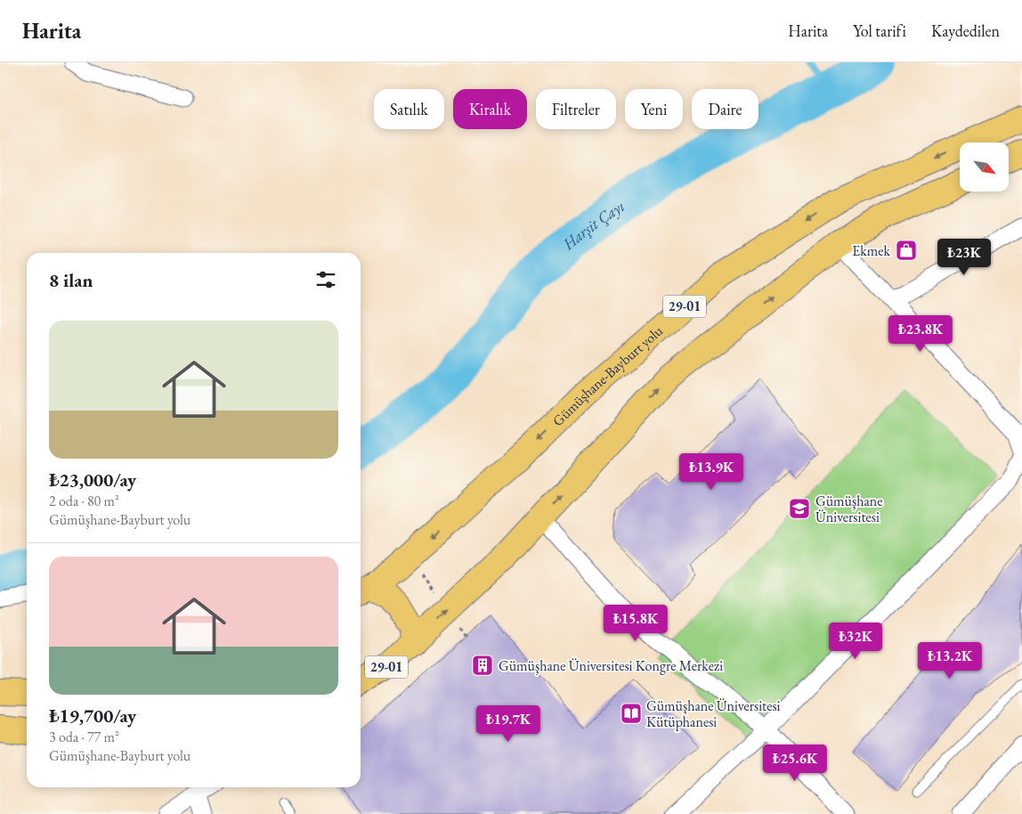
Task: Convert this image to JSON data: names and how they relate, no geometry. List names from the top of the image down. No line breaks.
{"streets":{"main road":["29-01","Gümüşhane-Bayburt yolu"]},"water":["Harşit Çayı"],"places":{"shop":["Ekmek"],"school or university":["Gümüşhane Üniversitesi"],"building":["Gümüşhane Üniversitesi Kongre Merkezi"],"library":["Gümüşhane Üniversitesi Kütüphanesi"]},"north":"bottom right","page":{"header":"Harita","nav":["Harita","Yol tarifi","Kaydedilen"],"chip":["Satılık","Kiralık","Filtreler","Yeni","Daire"],"price":["₺23K","₺23.8K","₺13.9K","₺15.8K","₺32K","₺13.2K","₺19.7K","₺25.6K"],"heading":"8 ilan","list":[{"name":"₺23,000/ay","note":"2 oda · 80 m² · Gümüşhane-Bayburt yolu"},{"name":"₺19,700/ay","note":"3 oda · 77 m² · Gümüşhane-Bayburt yolu"}]}}
